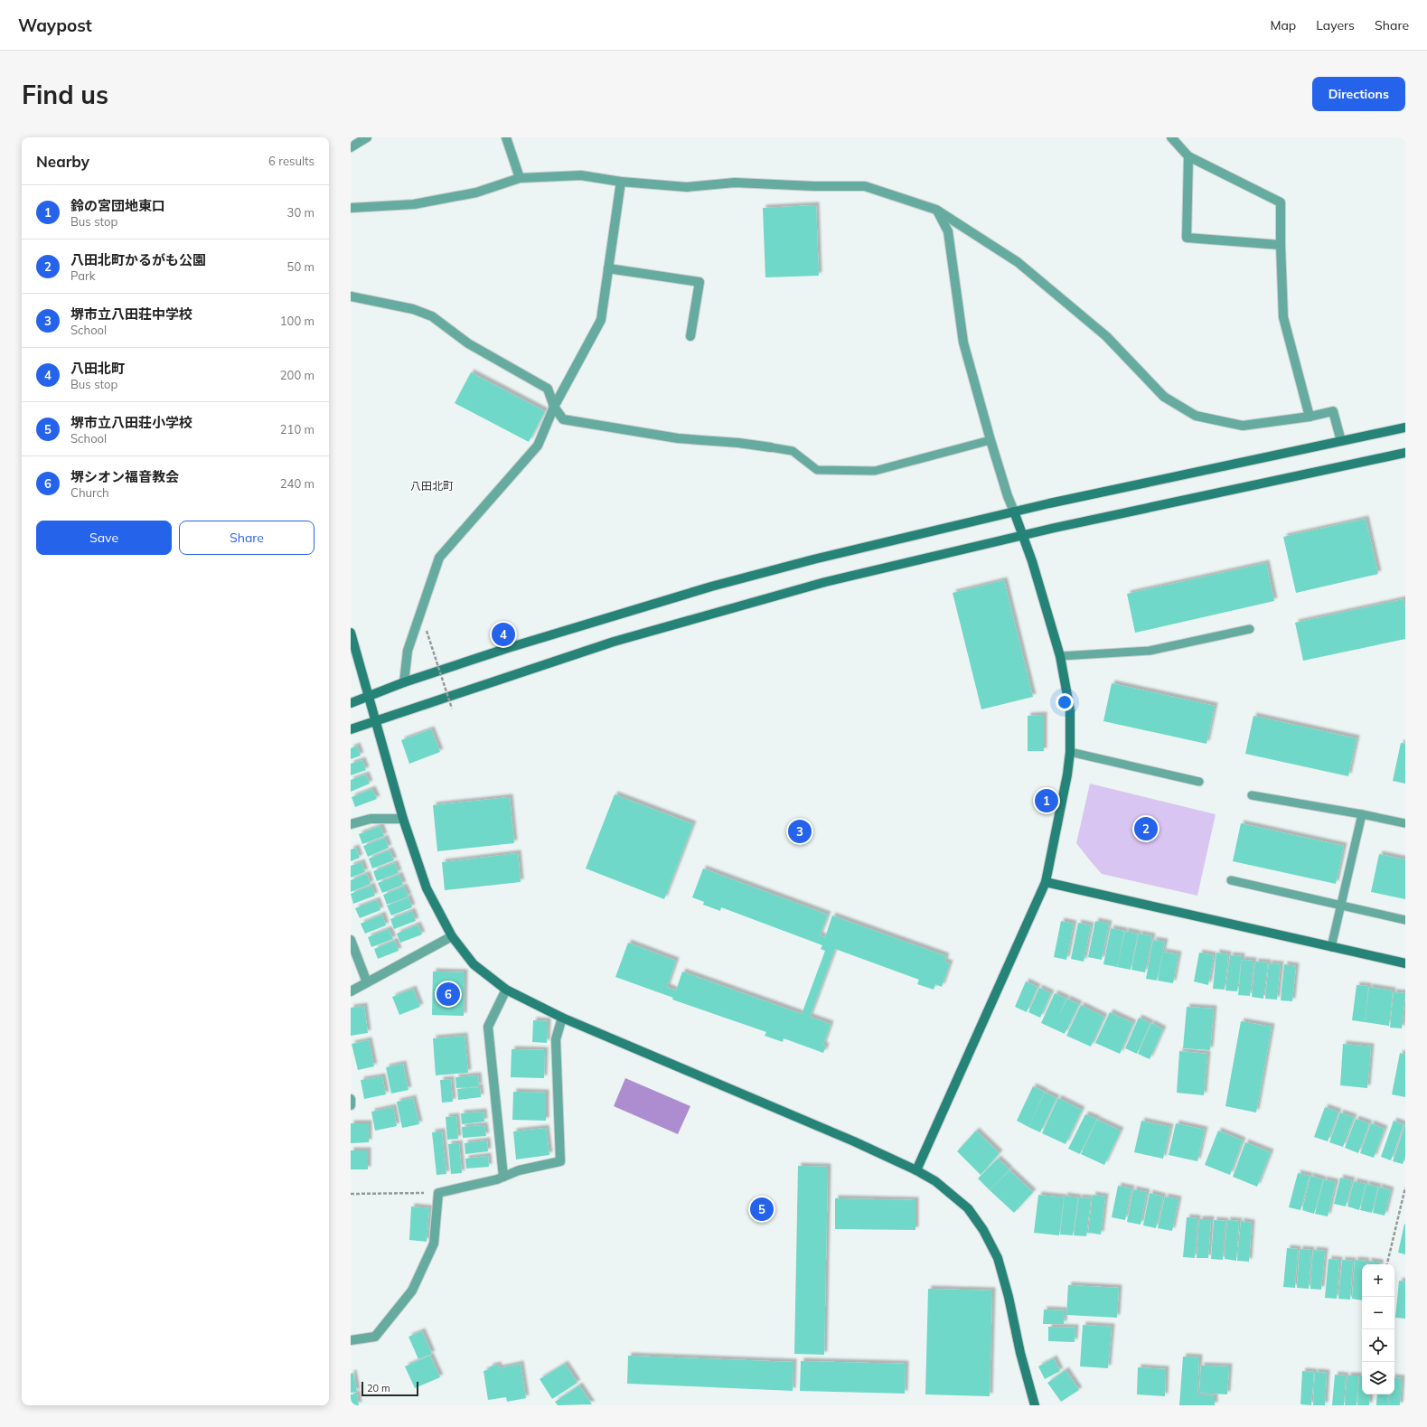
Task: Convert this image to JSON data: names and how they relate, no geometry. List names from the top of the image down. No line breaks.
{"districts":["八田北町"],"scale_bar":"20 m","page":{"header":"Waypost","nav":["Map","Layers","Share"],"buttons":["Directions",["Save","Share"]],"title":"Find us","heading":["Nearby","6 results"],"list":[{"mark":"1","name":"鈴の宮団地東口","note":"Bus stop","value":"30 m"},{"mark":"2","name":"八田北町かるがも公園","note":"Park","value":"50 m"},{"mark":"3","name":"堺市立八田荘中学校","note":"School","value":"100 m"},{"mark":"4","name":"八田北町","note":"Bus stop","value":"200 m"},{"mark":"5","name":"堺市立八田荘小学校","note":"School","value":"210 m"},{"mark":"6","name":"堺シオン福音教会","note":"Church","value":"240 m"}],"pins":["4","1","2","3","6","5"],"map_buttons":["+","−"],"scale":"20 m"}}
